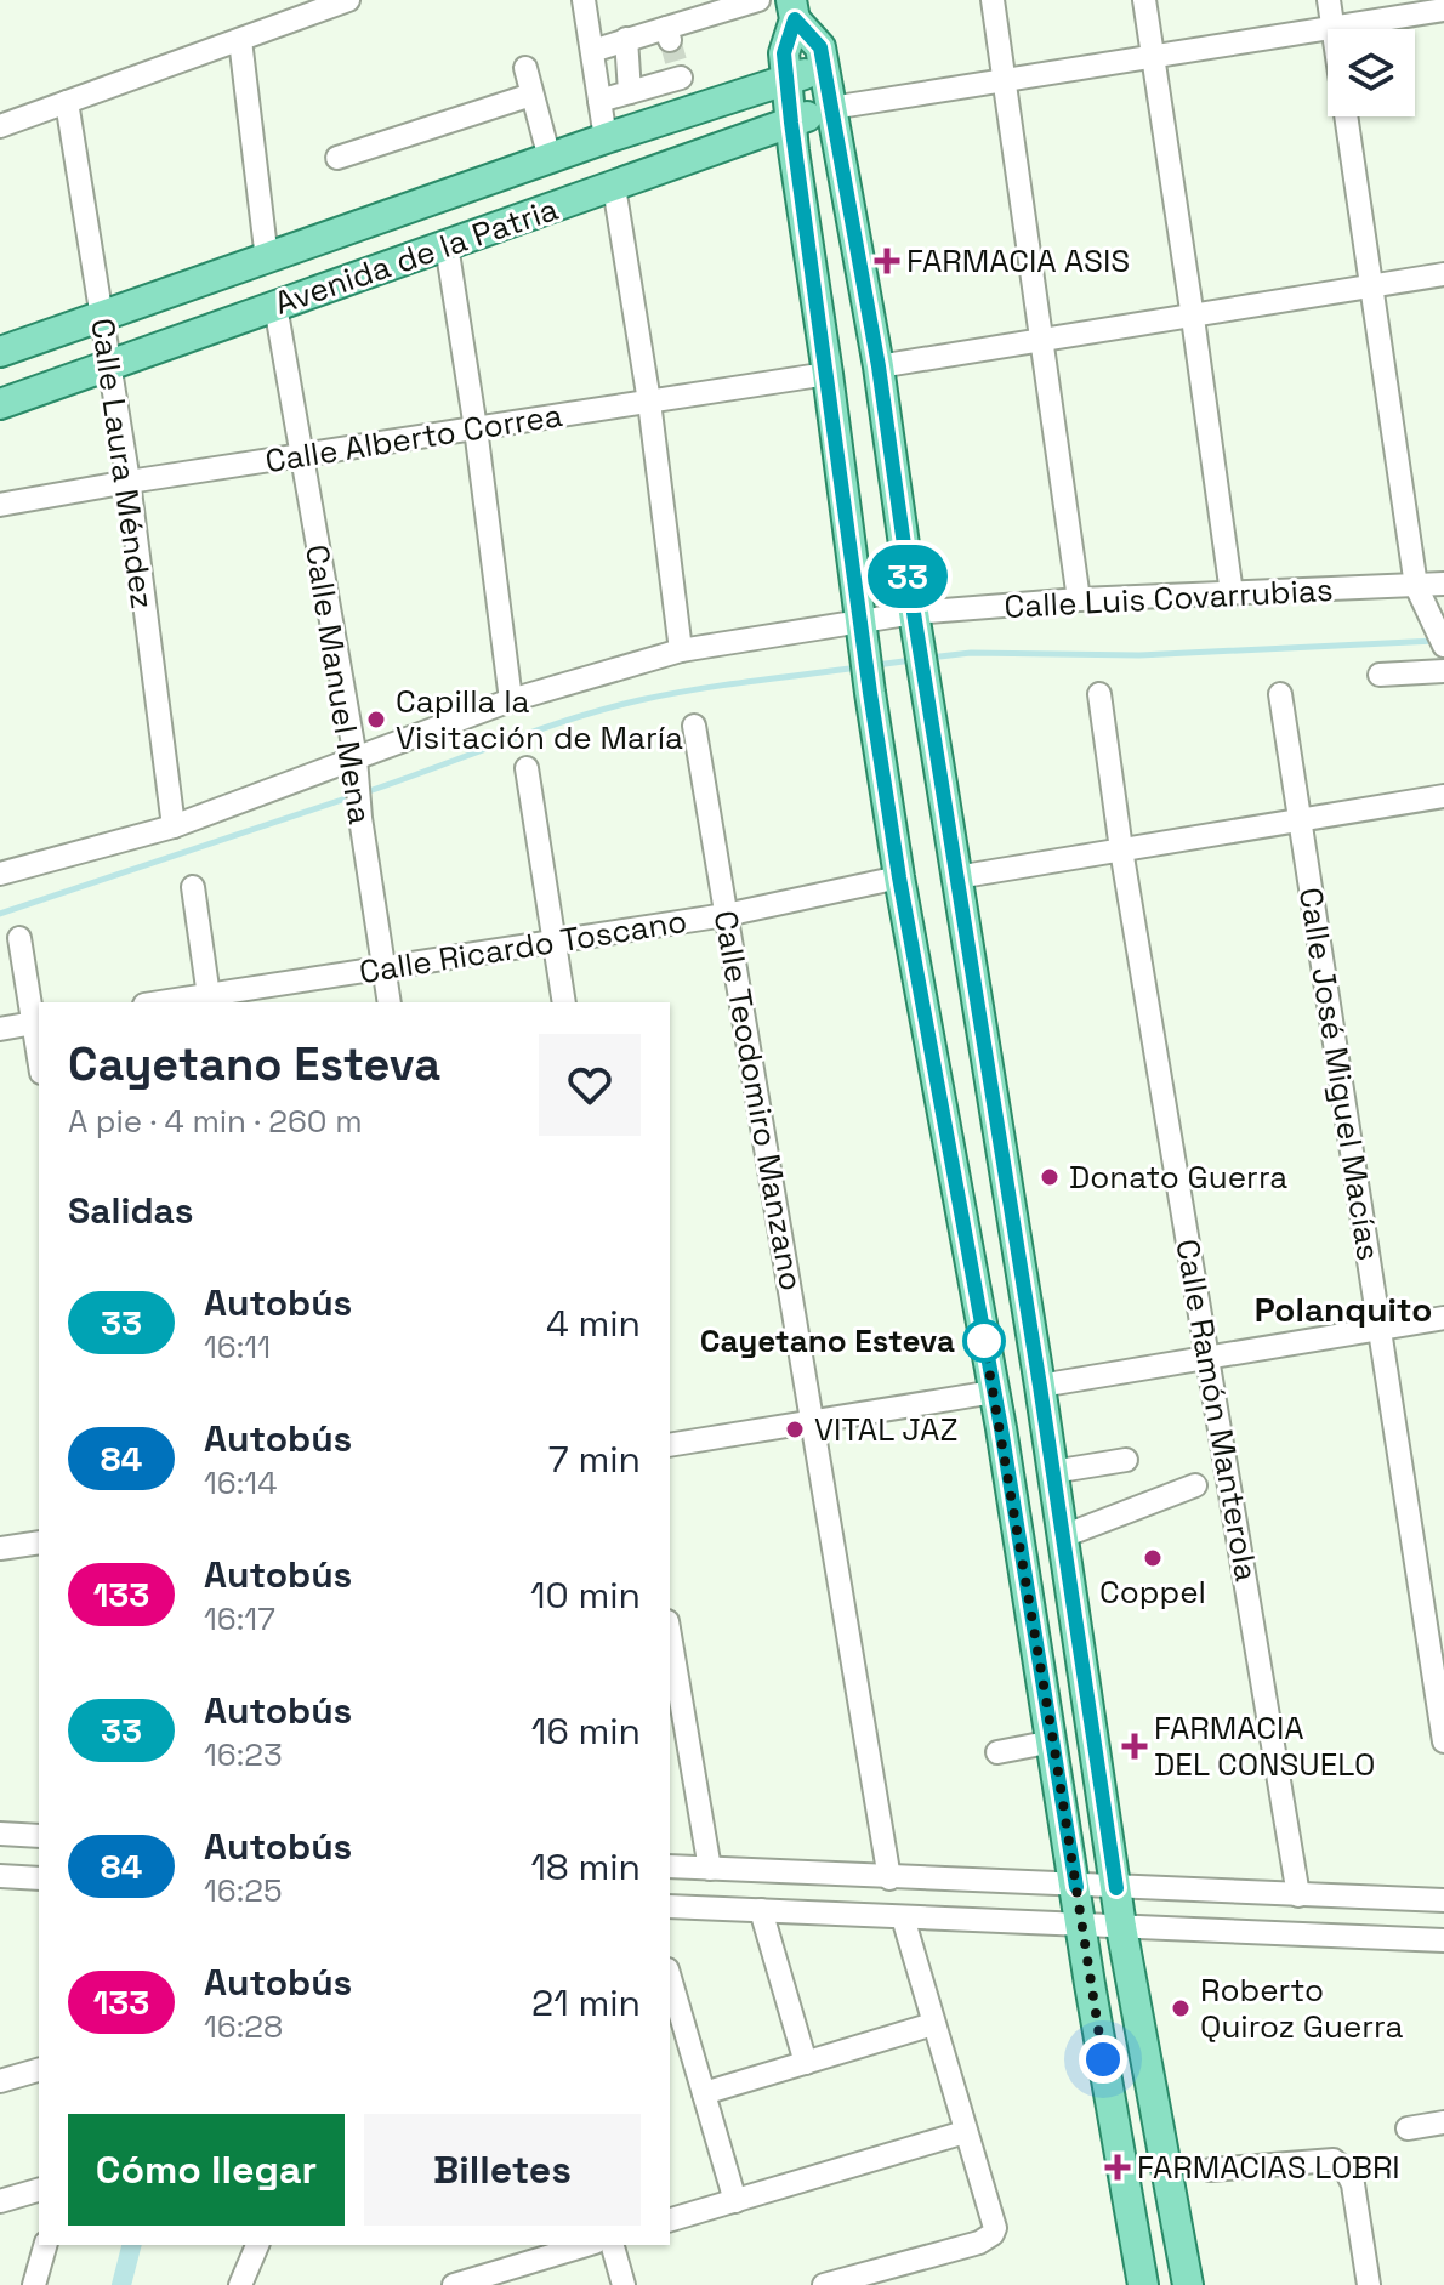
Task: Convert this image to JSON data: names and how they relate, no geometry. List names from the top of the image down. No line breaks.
{"streets":{"main road":["Avenida de la Patria"],"street":["Calle Alberto Correa","Calle Laura Méndez","Calle Luis Covarrubias","Calle Manuel Mena","Calle Ricardo Toscano","Calle José Miguel Macías","Calle Teodomiro Manzano","Calle Ramón Manterola"]},"crossings":[["Avenida de la Patria","Calle Laura Méndez"],["Avenida de la Patria","Calle Manuel Mena"],["Calle Alberto Correa","Calle Laura Méndez"],["Calle Alberto Correa","Calle Manuel Mena"],["Calle Laura Méndez","Calle Luis Covarrubias"],["Calle Luis Covarrubias","Calle Manuel Mena"],["Calle Manuel Mena","Calle Ricardo Toscano"],["Calle Ricardo Toscano","Calle Teodomiro Manzano"]],"districts":["Polanquito"],"places":{"health":["FARMACIA ASIS","FARMACIA DEL CONSUELO","FARMACIAS LOBRI"],"other":["Capilla la Visitación de María","Donato Guerra","Cayetano Esteva","VITAL JAZ","Coppel","Roberto Quiroz Guerra"]},"lines":["bus line 33"],"page":{"on_map":"33","heading":[["Cayetano Esteva","A pie · 4 min · 260 m"],"Salidas"],"list":[{"mark":"33","name":"Autobús","note":"16:11","value":"4 min"},{"mark":"84","name":"Autobús","note":"16:14","value":"7 min"},{"mark":"133","name":"Autobús","note":"16:17","value":"10 min"},{"mark":"33","name":"Autobús","note":"16:23","value":"16 min"},{"mark":"84","name":"Autobús","note":"16:25","value":"18 min"},{"mark":"133","name":"Autobús","note":"16:28","value":"21 min"}],"buttons":["Cómo llegar","Billetes"]}}
